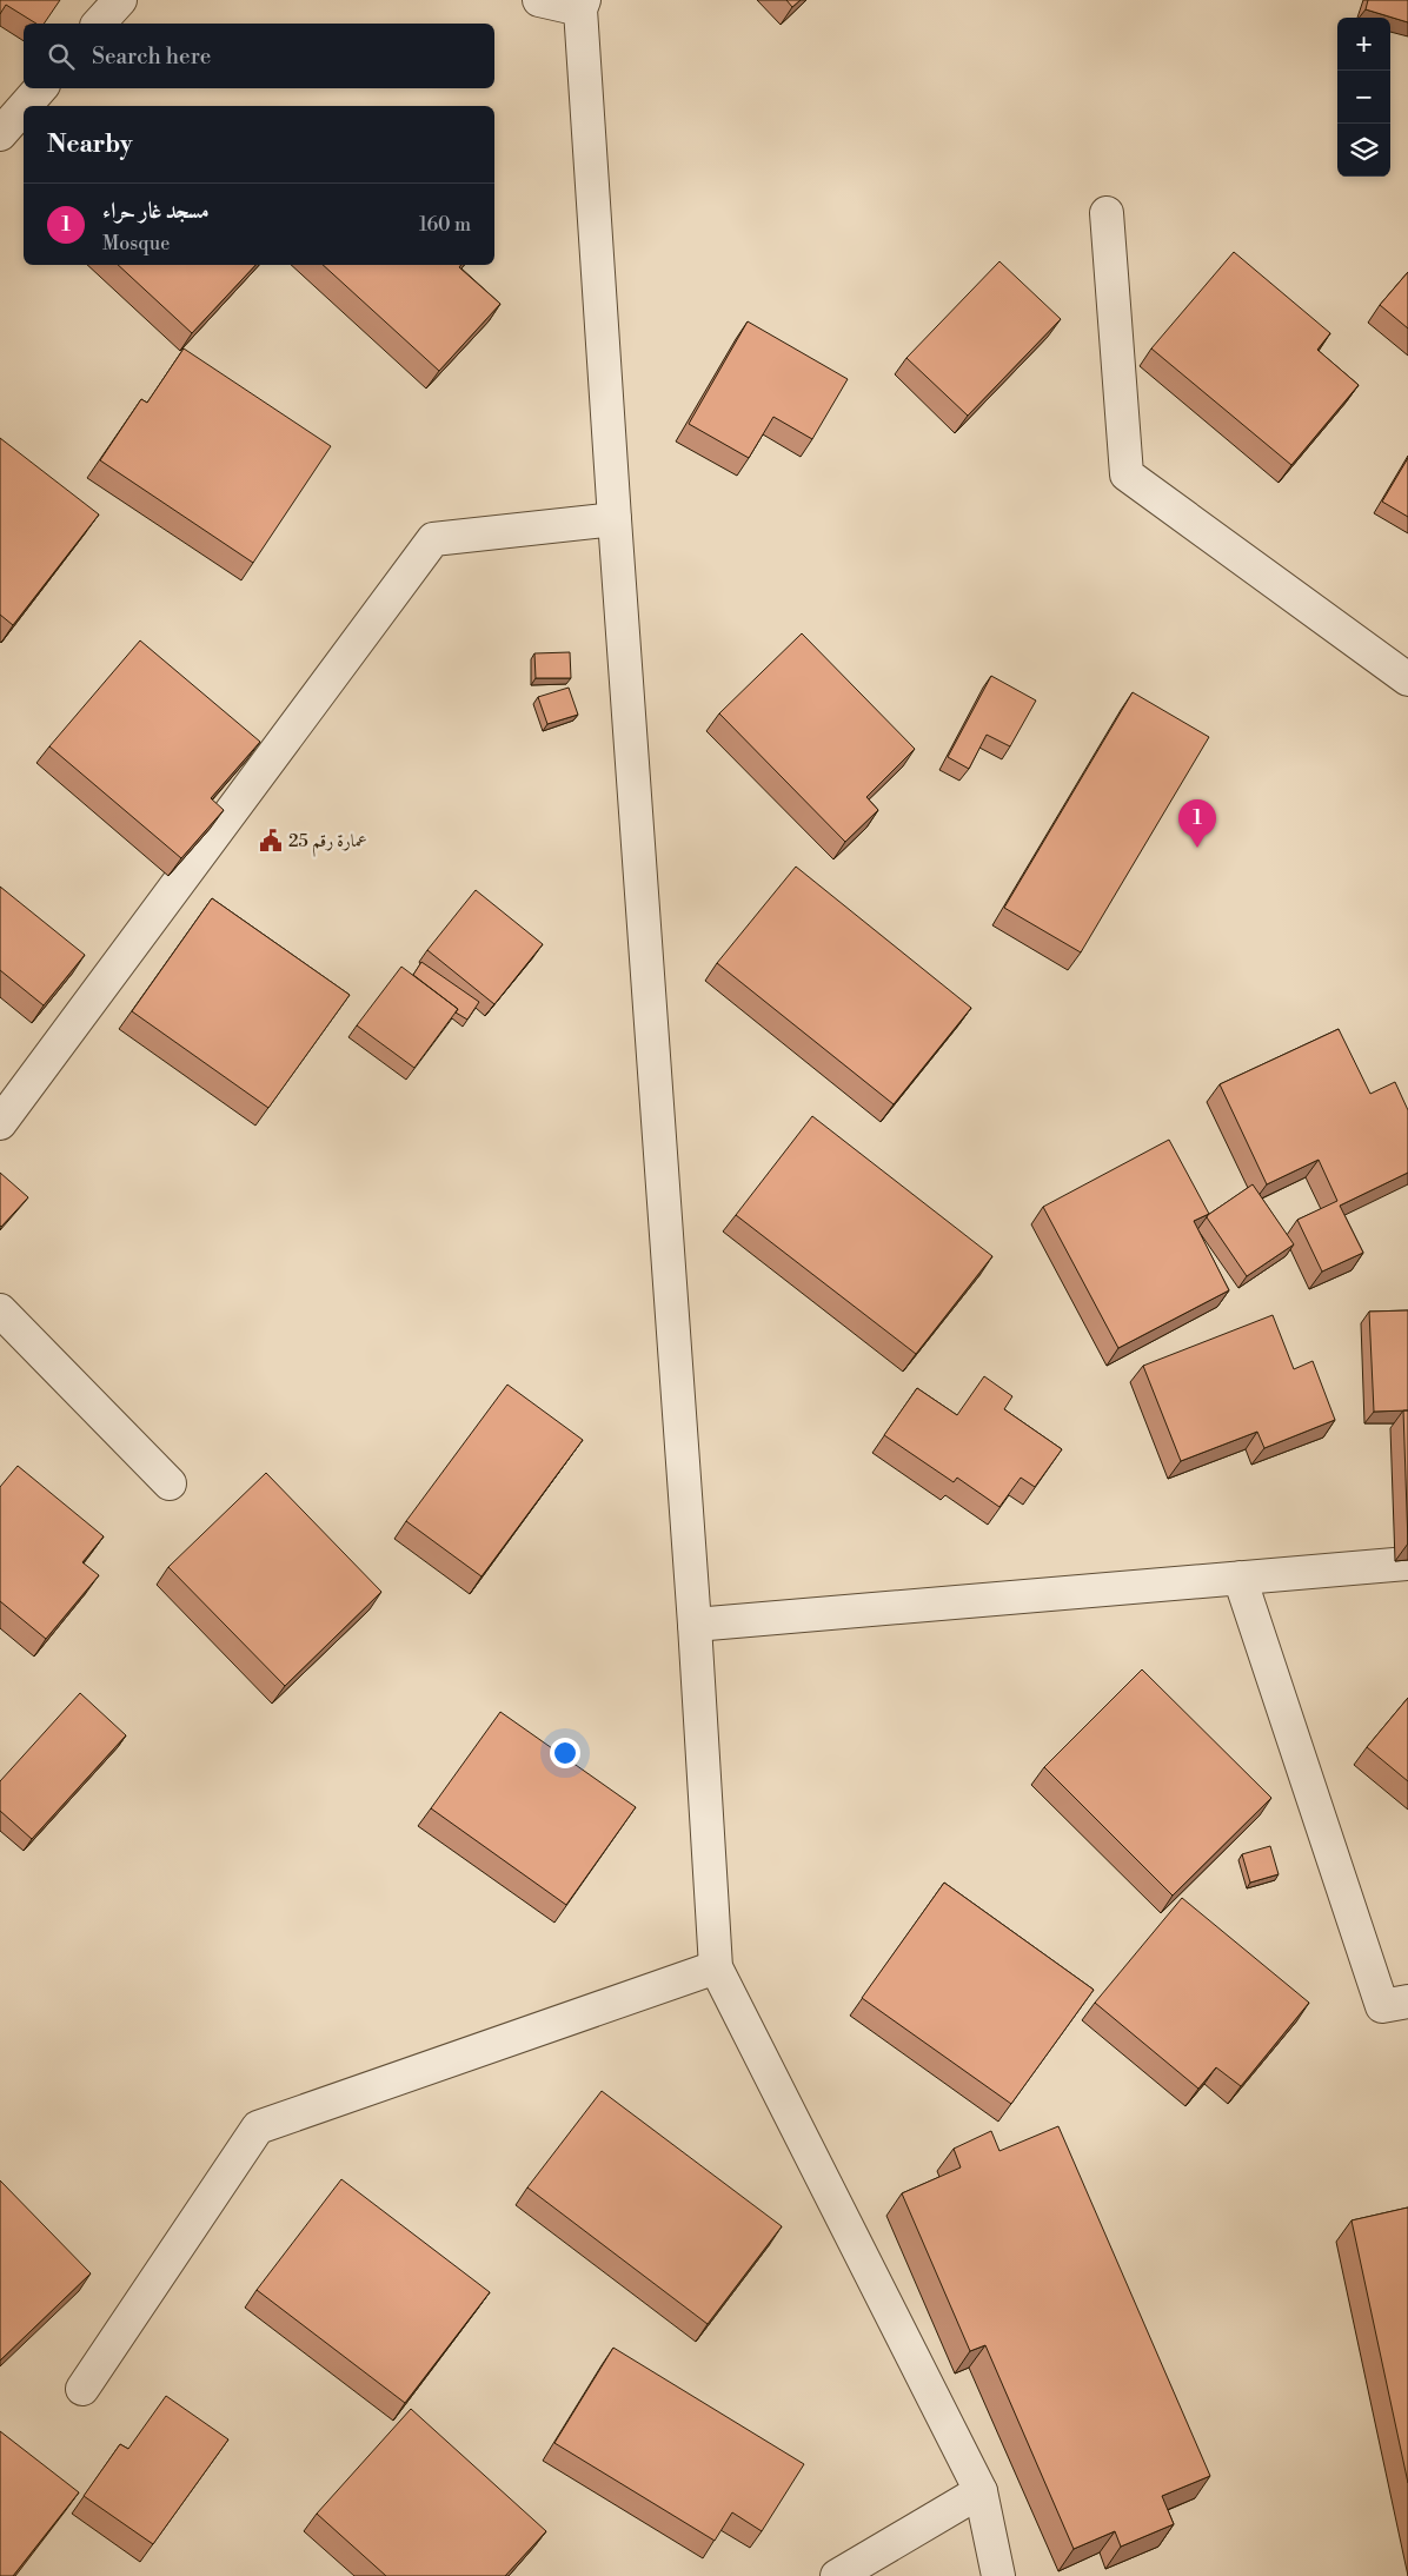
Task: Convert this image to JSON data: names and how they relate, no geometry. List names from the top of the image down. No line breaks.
{"places":{"public building":["عمارة رقم 25"]},"page":{"map_buttons":["+","−"],"search":"Search here","heading":"Nearby","list":[{"mark":"1","name":"مسجد غار حراء","note":"Mosque","value":"160 m"}],"pins":"1"}}
